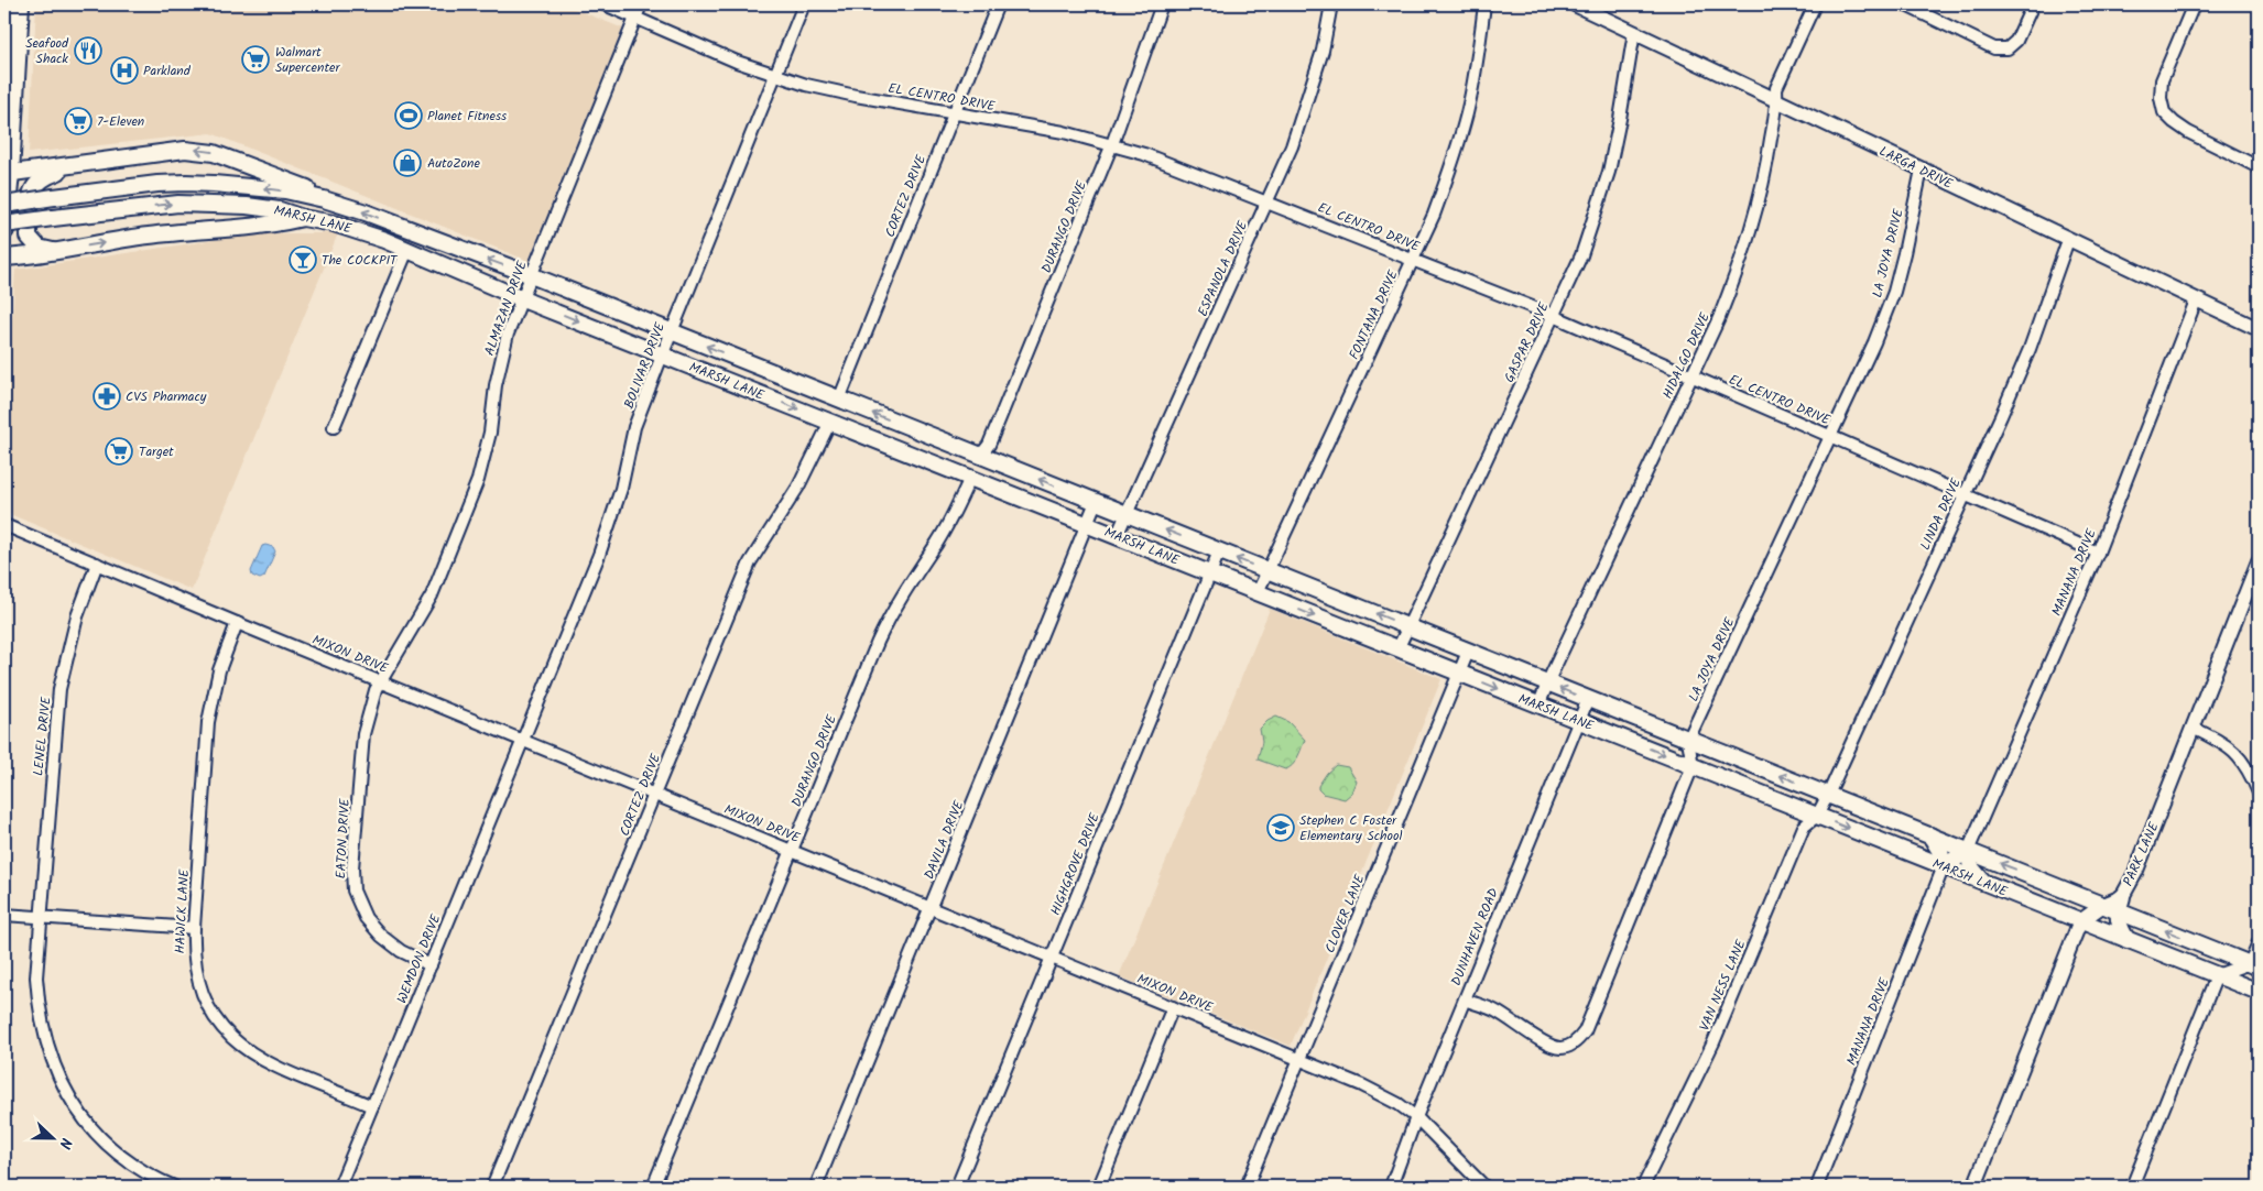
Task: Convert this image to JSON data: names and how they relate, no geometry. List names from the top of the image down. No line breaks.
{"streets":{"main road":["MARSH LANE"],"street":["EL CENTRO DRIVE","LARGA DRIVE","CORTEZ DRIVE","DURANGO DRIVE","LA JOYA DRIVE","ESPANOLA DRIVE","ALMAZAN DRIVE","FONTANA DRIVE","GASPAR DRIVE","HIDALGO DRIVE","BOLIVAR DRIVE","LINDA DRIVE","MANANA DRIVE","MIXON DRIVE","LENEL DRIVE","EATON DRIVE","DAVILA DRIVE","PARK LANE","HIGHGROVE DRIVE","HAWICK LANE","CLOVER LANE","DUNHAVEN ROAD","WEMDON DRIVE","VAN NESS LANE"]},"crossings":[["EL CENTRO DRIVE","CORTEZ DRIVE"],["EL CENTRO DRIVE","DURANGO DRIVE"],["EL CENTRO DRIVE","LA JOYA DRIVE"],["EL CENTRO DRIVE","ESPANOLA DRIVE"],["EL CENTRO DRIVE","ALMAZAN DRIVE"],["EL CENTRO DRIVE","FONTANA DRIVE"],["EL CENTRO DRIVE","GASPAR DRIVE"],["EL CENTRO DRIVE","HIDALGO DRIVE"],["EL CENTRO DRIVE","BOLIVAR DRIVE"],["EL CENTRO DRIVE","LINDA DRIVE"],["EL CENTRO DRIVE","MANANA DRIVE"],["LARGA DRIVE","LA JOYA DRIVE"],["LARGA DRIVE","GASPAR DRIVE"],["LARGA DRIVE","HIDALGO DRIVE"],["LARGA DRIVE","LINDA DRIVE"],["LARGA DRIVE","MANANA DRIVE"],["CORTEZ DRIVE","MARSH LANE"],["CORTEZ DRIVE","MIXON DRIVE"],["MARSH LANE","DURANGO DRIVE"],["MARSH LANE","LA JOYA DRIVE"],["MARSH LANE","ESPANOLA DRIVE"],["MARSH LANE","ALMAZAN DRIVE"],["MARSH LANE","FONTANA DRIVE"],["MARSH LANE","GASPAR DRIVE"],["MARSH LANE","HIDALGO DRIVE"],["MARSH LANE","BOLIVAR DRIVE"],["MARSH LANE","LINDA DRIVE"],["MARSH LANE","MANANA DRIVE"],["MARSH LANE","DAVILA DRIVE"],["MARSH LANE","PARK LANE"],["MARSH LANE","HIGHGROVE DRIVE"],["MARSH LANE","CLOVER LANE"],["MARSH LANE","DUNHAVEN ROAD"],["MARSH LANE","VAN NESS LANE"],["DURANGO DRIVE","MIXON DRIVE"],["ALMAZAN DRIVE","MIXON DRIVE"],["ALMAZAN DRIVE","EATON DRIVE"],["BOLIVAR DRIVE","MIXON DRIVE"],["BOLIVAR DRIVE","WEMDON DRIVE"],["LINDA DRIVE","VAN NESS LANE"],["MIXON DRIVE","LENEL DRIVE"],["MIXON DRIVE","EATON DRIVE"],["MIXON DRIVE","DAVILA DRIVE"],["MIXON DRIVE","HIGHGROVE DRIVE"],["MIXON DRIVE","HAWICK LANE"],["MIXON DRIVE","CLOVER LANE"],["MIXON DRIVE","DUNHAVEN ROAD"],["MIXON DRIVE","WEMDON DRIVE"],["EATON DRIVE","WEMDON DRIVE"],["HAWICK LANE","WEMDON DRIVE"]],"places":{"restaurant":["Seafood Shack"],"supermarket":["Walmart Supercenter","7-Eleven","Target"],"hospital":["Parkland"],"sports":["Planet Fitness"],"shop":["AutoZone"],"bar":["The COCKPIT"],"pharmacy":["CVS Pharmacy"],"school or university":["Stephen C Foster Elementary School"]},"north":"right"}
